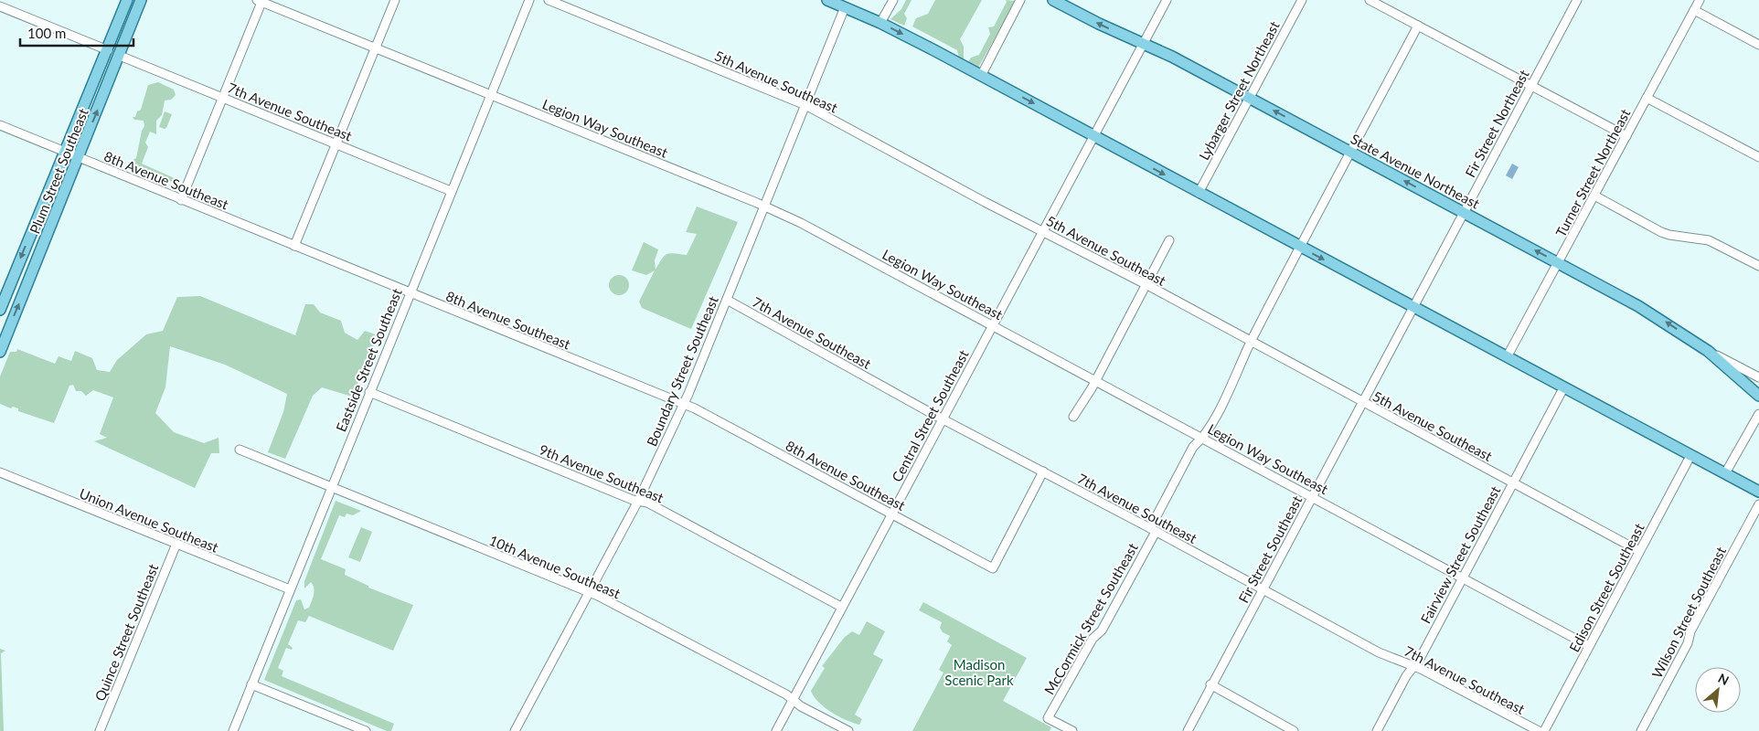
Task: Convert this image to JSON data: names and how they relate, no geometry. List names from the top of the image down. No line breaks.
{"streets":{"main road":["Plum Street Southeast","State Avenue Northeast"],"street":["5th Avenue Southeast","Lybarger Street Northeast","7th Avenue Southeast","Fir Street Northeast","Legion Way Southeast","Turner Street Northeast","8th Avenue Southeast","Eastside Street Southeast","Boundary Street Southeast","Central Street Southeast","9th Avenue Southeast","Union Avenue Southeast","Fir Street Southeast","Fairview Street Southeast","10th Avenue Southeast","Edison Street Southeast","Wilson Street Southeast","McCormick Street Southeast","Quince Street Southeast"]},"crossings":[["5th Avenue Southeast","Boundary Street Southeast"],["5th Avenue Southeast","Central Street Southeast"],["5th Avenue Southeast","Fir Street Southeast"],["5th Avenue Southeast","Fairview Street Southeast"],["5th Avenue Southeast","Edison Street Southeast"],["5th Avenue Southeast","McCormick Street Southeast"],["Lybarger Street Northeast","State Avenue Northeast"],["7th Avenue Southeast","Plum Street Southeast"],["7th Avenue Southeast","8th Avenue Southeast"],["7th Avenue Southeast","Eastside Street Southeast"],["7th Avenue Southeast","Boundary Street Southeast"],["7th Avenue Southeast","Central Street Southeast"],["7th Avenue Southeast","Fir Street Southeast"],["7th Avenue Southeast","Fairview Street Southeast"],["7th Avenue Southeast","McCormick Street Southeast"],["Fir Street Northeast","State Avenue Northeast"],["Fir Street Northeast","Fir Street Southeast"],["Legion Way Southeast","Eastside Street Southeast"],["Legion Way Southeast","Boundary Street Southeast"],["Legion Way Southeast","Central Street Southeast"],["Legion Way Southeast","Fir Street Southeast"],["Legion Way Southeast","Fairview Street Southeast"],["Legion Way Southeast","Edison Street Southeast"],["Legion Way Southeast","McCormick Street Southeast"],["Plum Street Southeast","8th Avenue Southeast"],["State Avenue Northeast","Turner Street Northeast"],["State Avenue Northeast","Central Street Southeast"],["State Avenue Northeast","McCormick Street Southeast"],["8th Avenue Southeast","Eastside Street Southeast"],["8th Avenue Southeast","Boundary Street Southeast"],["8th Avenue Southeast","Central Street Southeast"],["Eastside Street Southeast","9th Avenue Southeast"],["Eastside Street Southeast","Union Avenue Southeast"],["Eastside Street Southeast","10th Avenue Southeast"],["Boundary Street Southeast","9th Avenue Southeast"],["Boundary Street Southeast","10th Avenue Southeast"],["Central Street Southeast","9th Avenue Southeast"],["Central Street Southeast","10th Avenue Southeast"],["Union Avenue Southeast","Quince Street Southeast"]],"one_way":["State Avenue Northeast"],"parks":["Madison Scenic Park"],"scale_bar":"100 m","north":"top right"}
